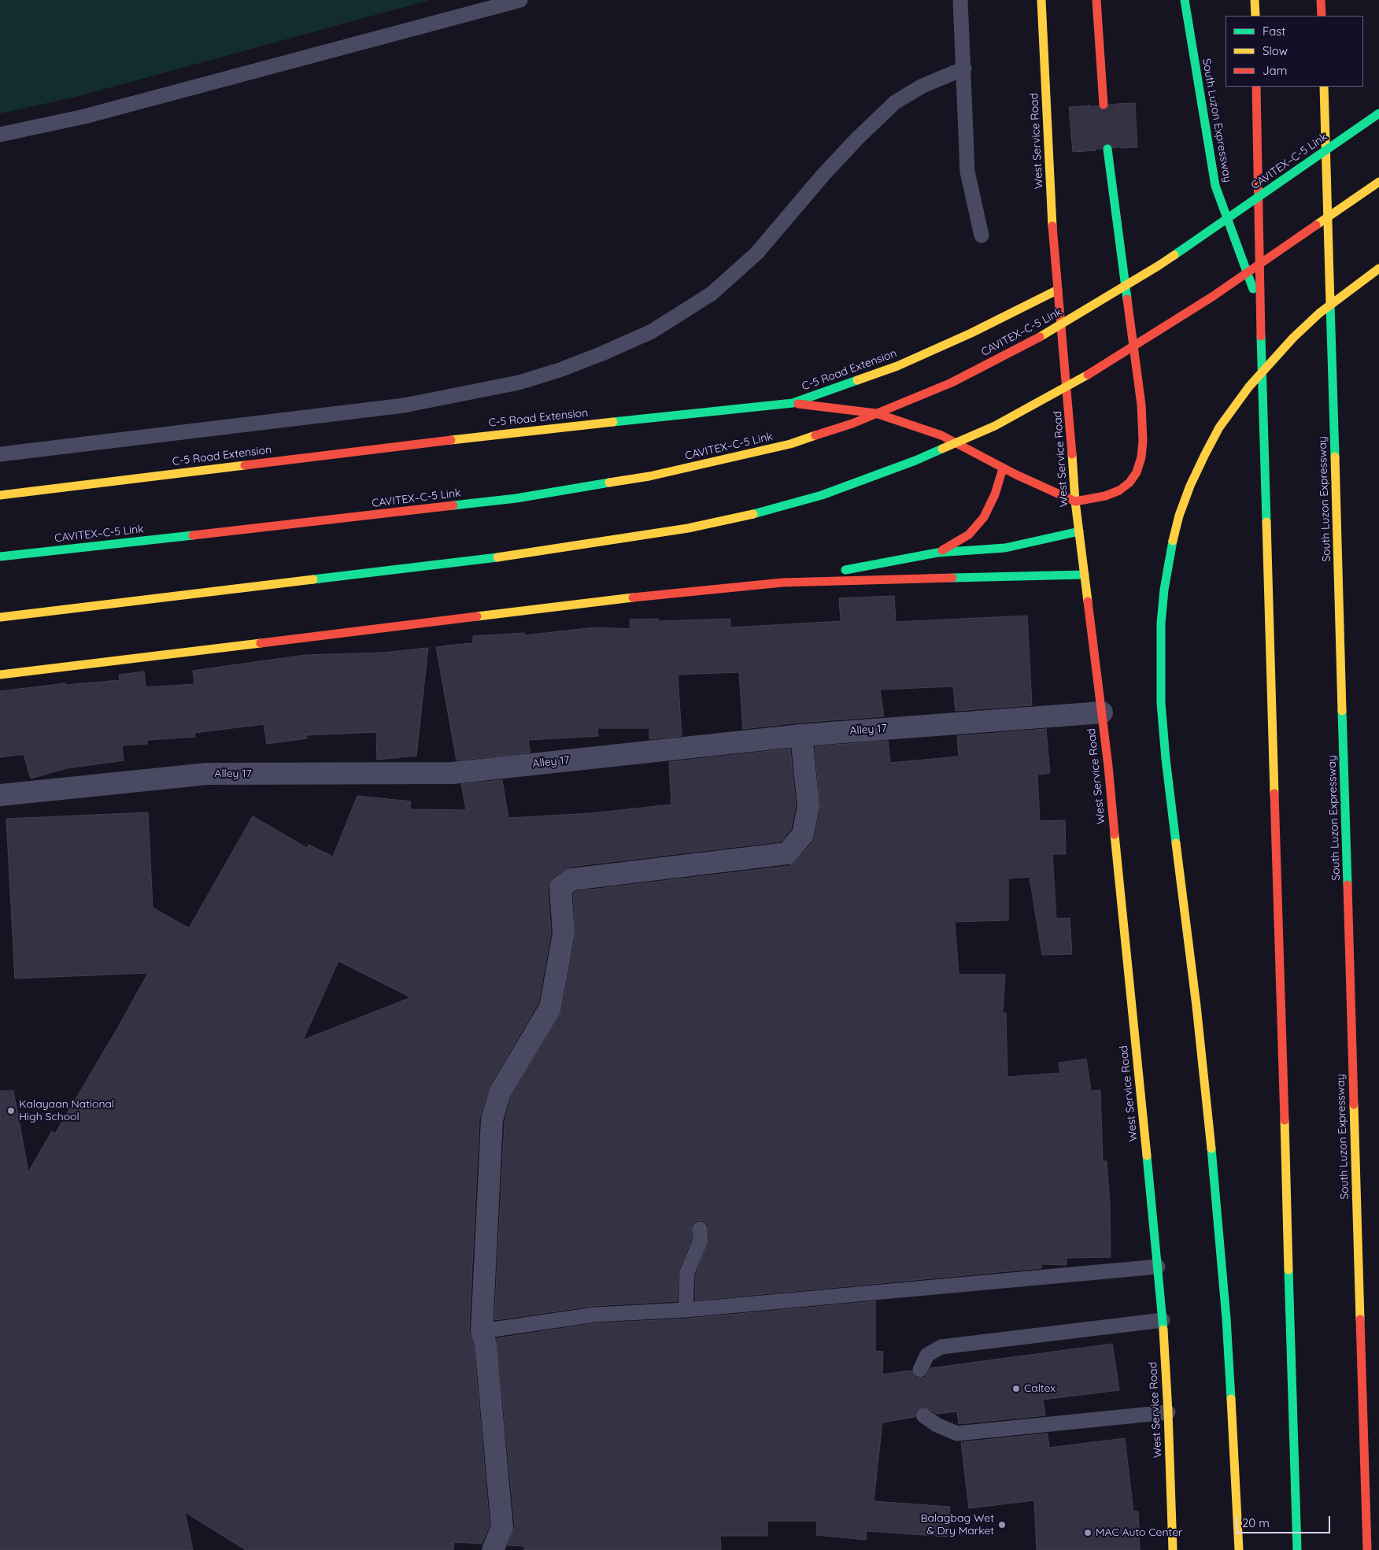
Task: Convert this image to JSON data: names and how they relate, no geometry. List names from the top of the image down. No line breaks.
{"streets":{"main road":["South Luzon Expressway","West Service Road","CAVITEX–C-5 Link","C-5 Road Extension"],"street":["Alley 17"]},"crossings":[["West Service Road","C-5 Road Extension"],["West Service Road","Alley 17"]],"places":["Kalayaan National High School","Caltex","Balagbag Wet & Dry Market","MAC Auto Center"],"legend":["Fast","Slow","Jam"],"scale_bar":"20 m"}
